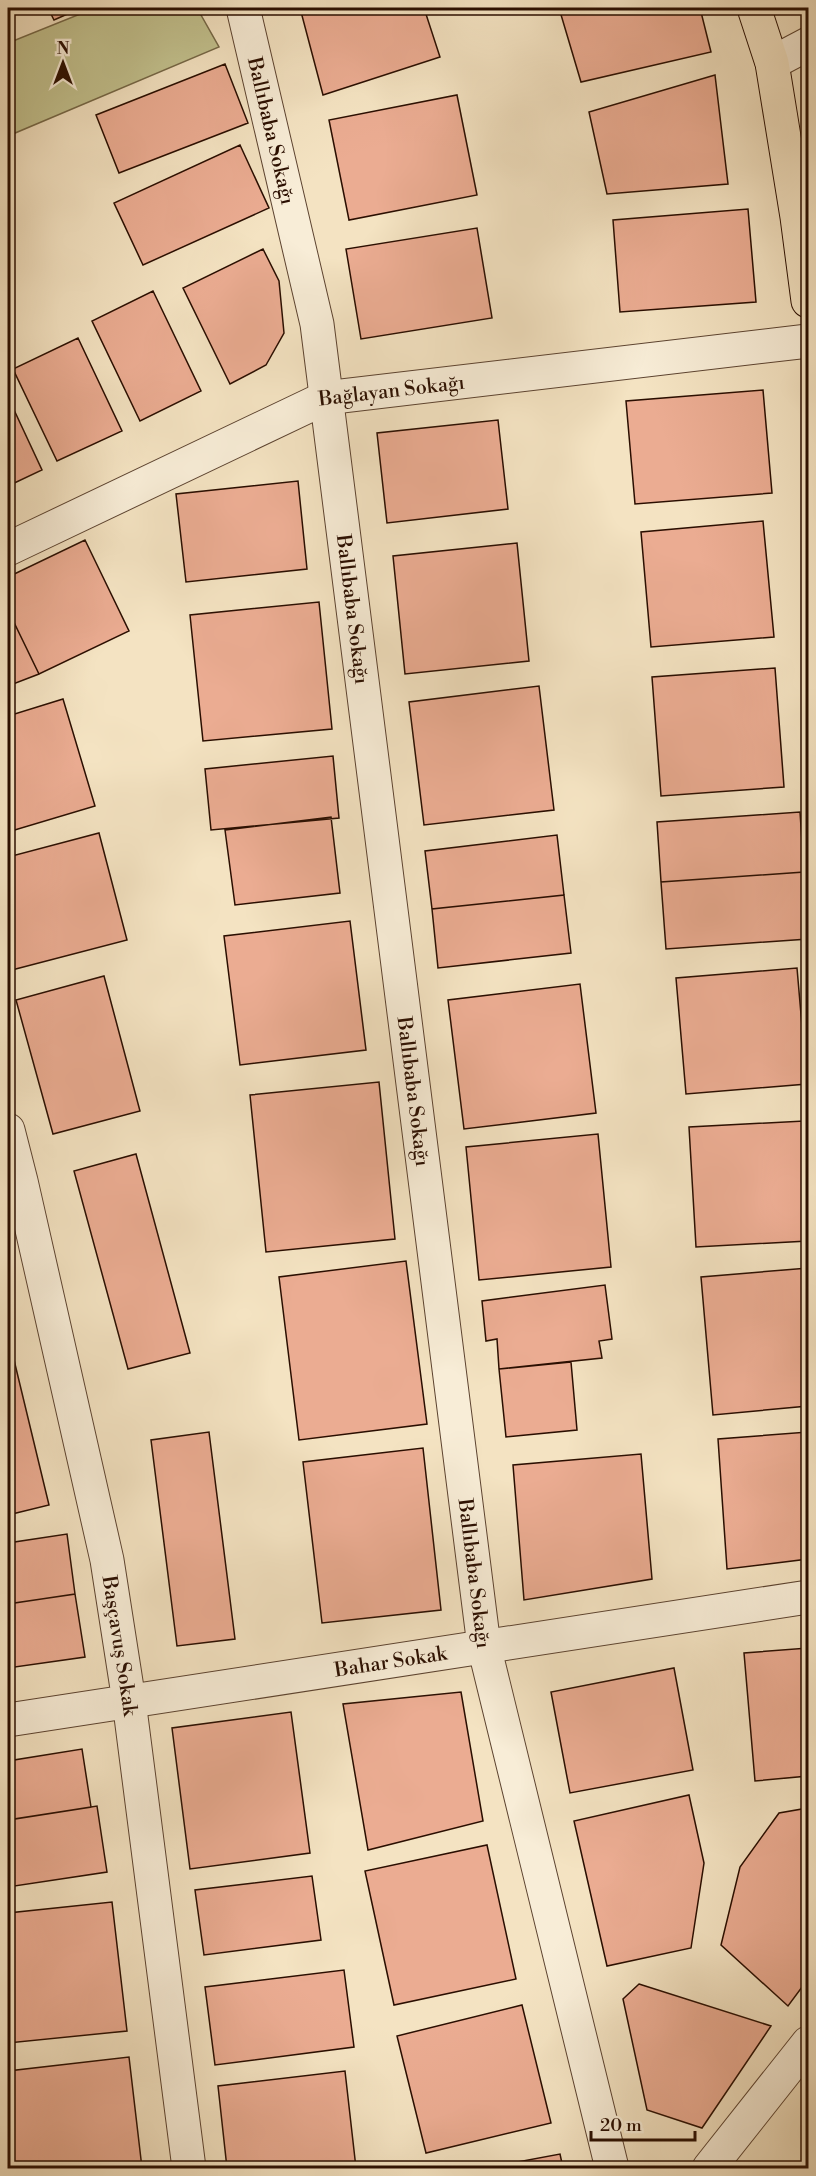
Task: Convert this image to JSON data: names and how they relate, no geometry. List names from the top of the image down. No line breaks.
{"streets":{"street":["Ballıbaba Sokağı","Bağlayan Sokağı","Başçavuş Sokak","Bahar Sokak"]},"crossings":[["Ballıbaba Sokağı","Bağlayan Sokağı"],["Ballıbaba Sokağı","Bahar Sokak"],["Başçavuş Sokak","Bahar Sokak"]],"scale_bar":"20 m","north":"top"}
